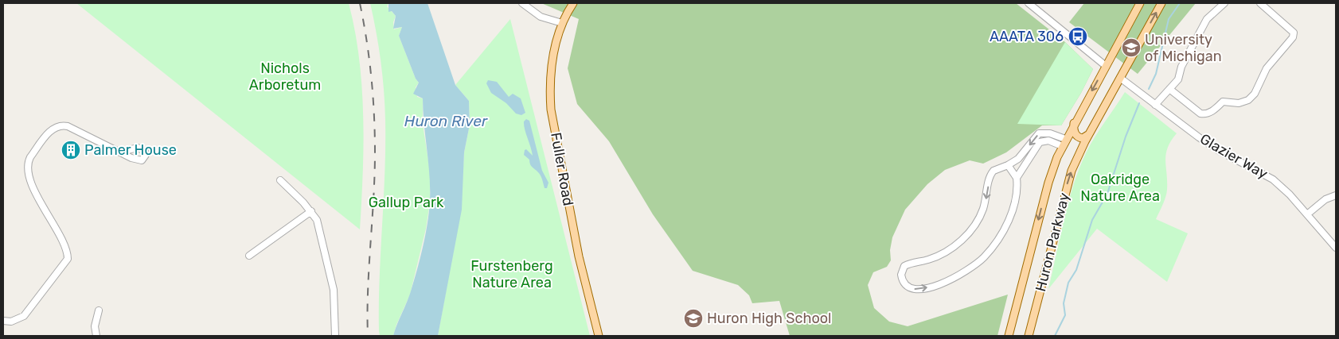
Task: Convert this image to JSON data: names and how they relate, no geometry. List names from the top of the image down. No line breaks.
{"streets":{"main road":["Fuller Road","Huron Parkway"],"street":["Glazier Way"]},"crossings":[["Glazier Way","Huron Parkway"]],"water":["Huron River"],"parks":["Nichols Arboretum","Oakridge Nature Area","Gallup Park","Furstenberg Nature Area"],"places":{"bus stop":["AAATA 306"],"school or university":["University of Michigan","Huron High School"],"building":["Palmer House"]}}
